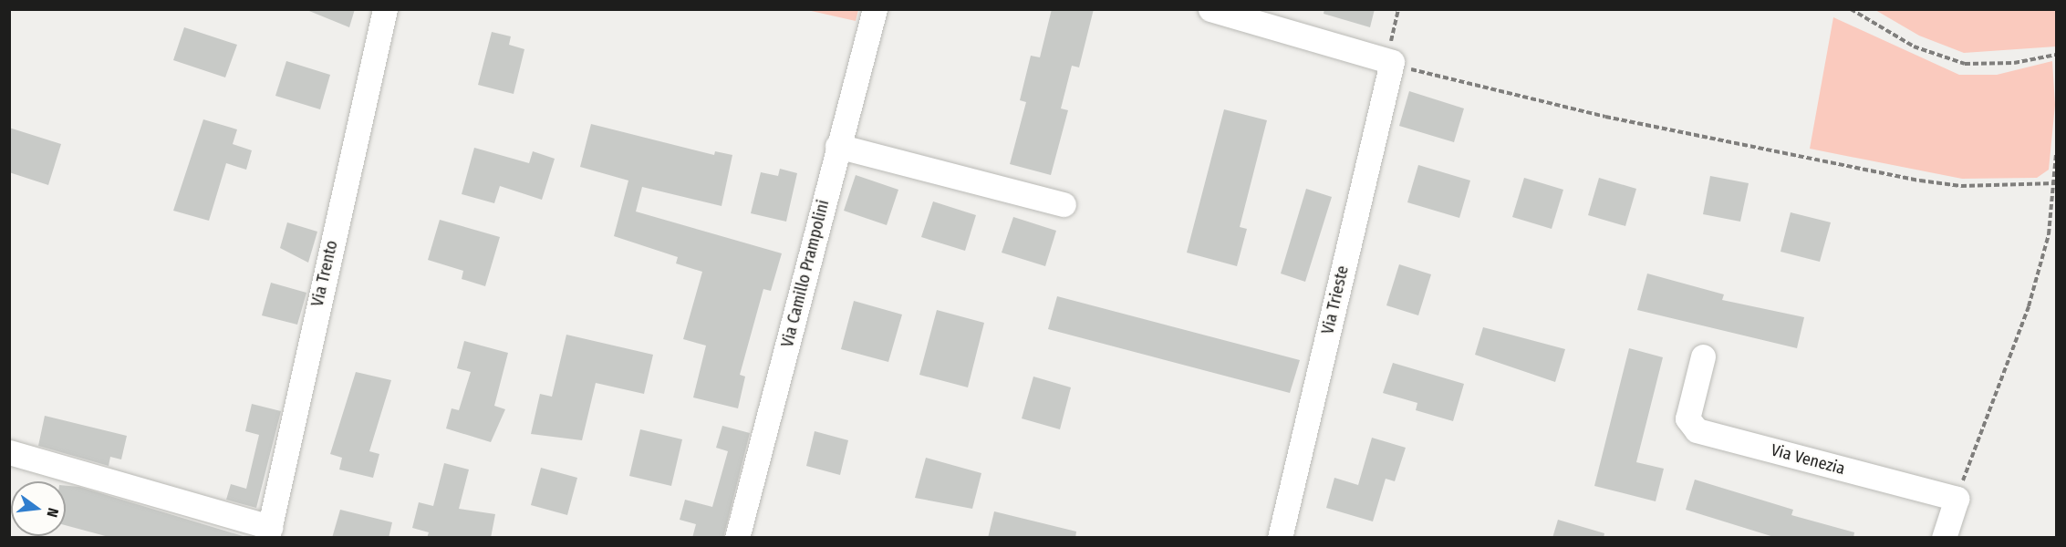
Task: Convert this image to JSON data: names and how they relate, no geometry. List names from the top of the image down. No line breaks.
{"streets":{"street":["Via Trento","Via Camillo Prampolini","Via Trieste","Via Venezia"]},"north":"right"}
